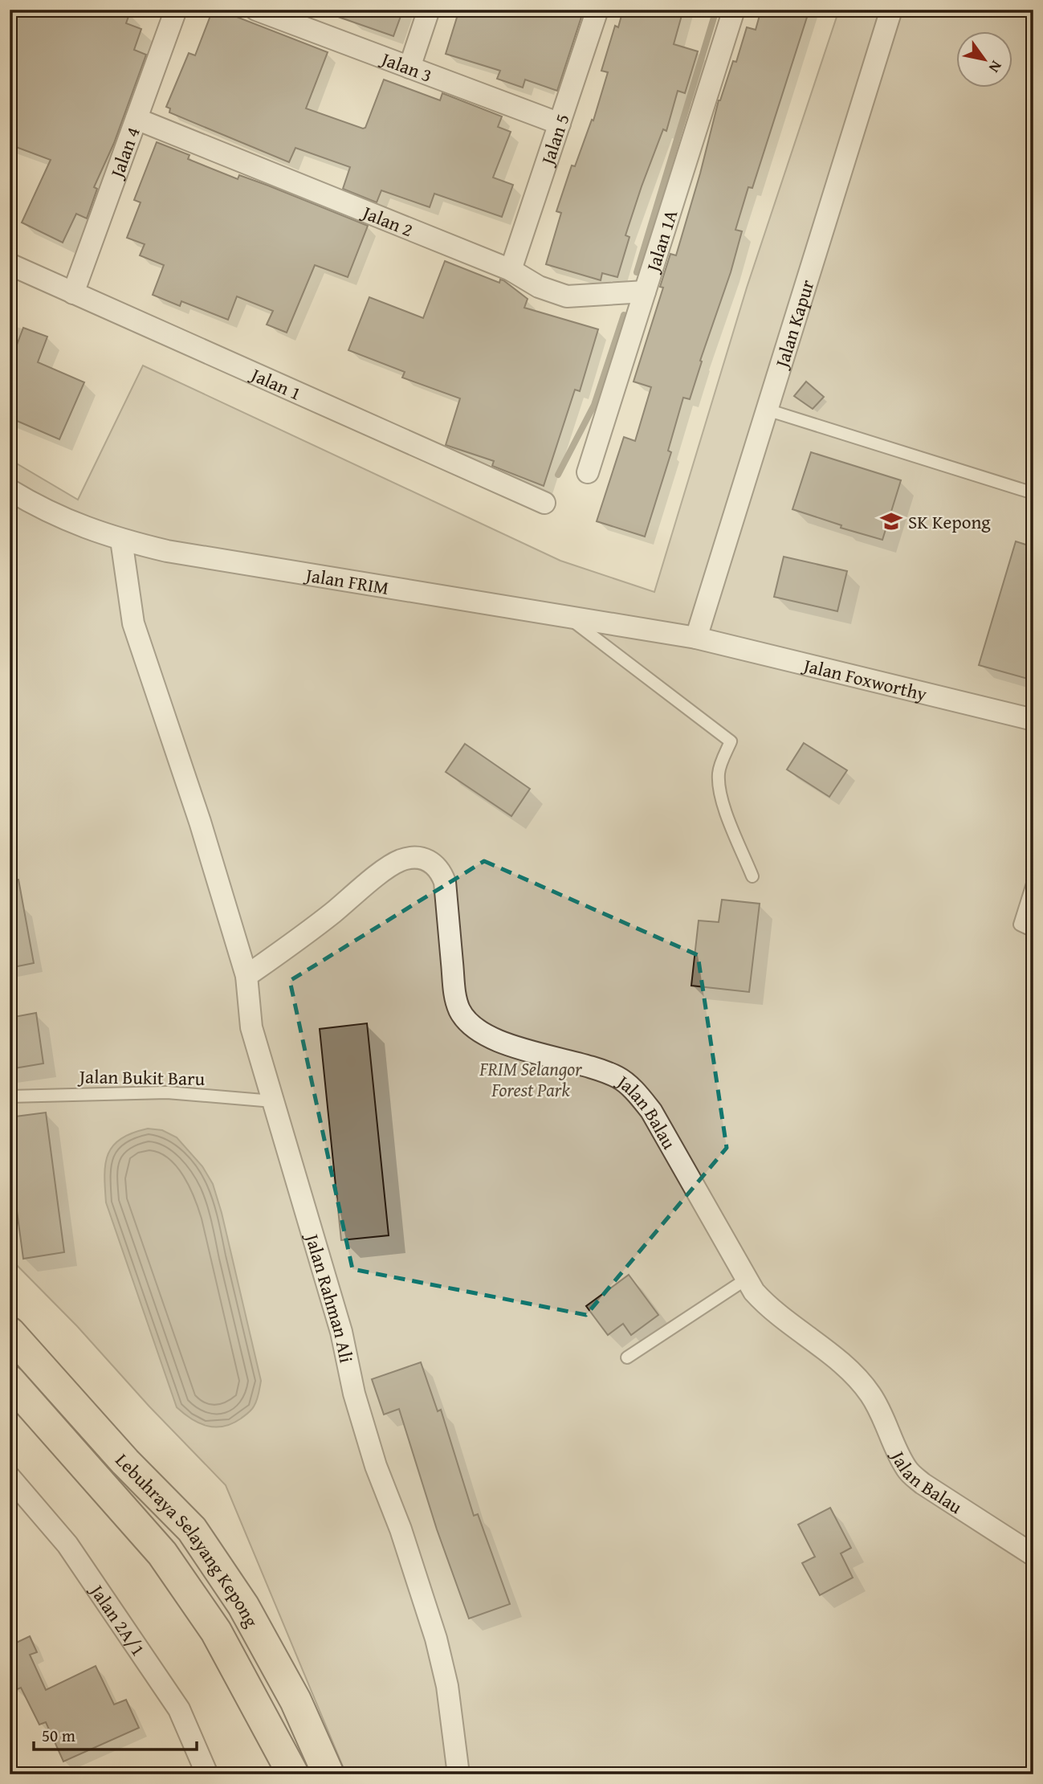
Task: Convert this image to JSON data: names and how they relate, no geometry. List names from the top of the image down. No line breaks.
{"streets":{"main road":["Lebuhraya Selayang Kepong"],"street":["Jalan 3","Jalan 5","Jalan 4","Jalan 2","Jalan 1A","Jalan Kapur","Jalan 1","Jalan FRIM","Jalan Foxworthy","Jalan Balau","Jalan Rahman Ali","Jalan 2A/1"],"lane":["Jalan Bukit Baru"]},"crossings":[["Jalan 3","Jalan 5"],["Jalan 5","Jalan 2"],["Jalan 4","Jalan 2"],["Jalan 4","Jalan 1"],["Jalan 2","Jalan 1A"],["Jalan Kapur","Jalan FRIM"],["Jalan Kapur","Jalan Foxworthy"],["Jalan FRIM","Jalan Foxworthy"],["Jalan FRIM","Jalan Rahman Ali"],["Jalan Bukit Baru","Jalan Rahman Ali"],["Jalan Balau","Jalan Rahman Ali"]],"parks":["FRIM Selangor Forest Park"],"places":{"school or university":["SK Kepong"]},"scale_bar":"50 m","north":"bottom right"}
